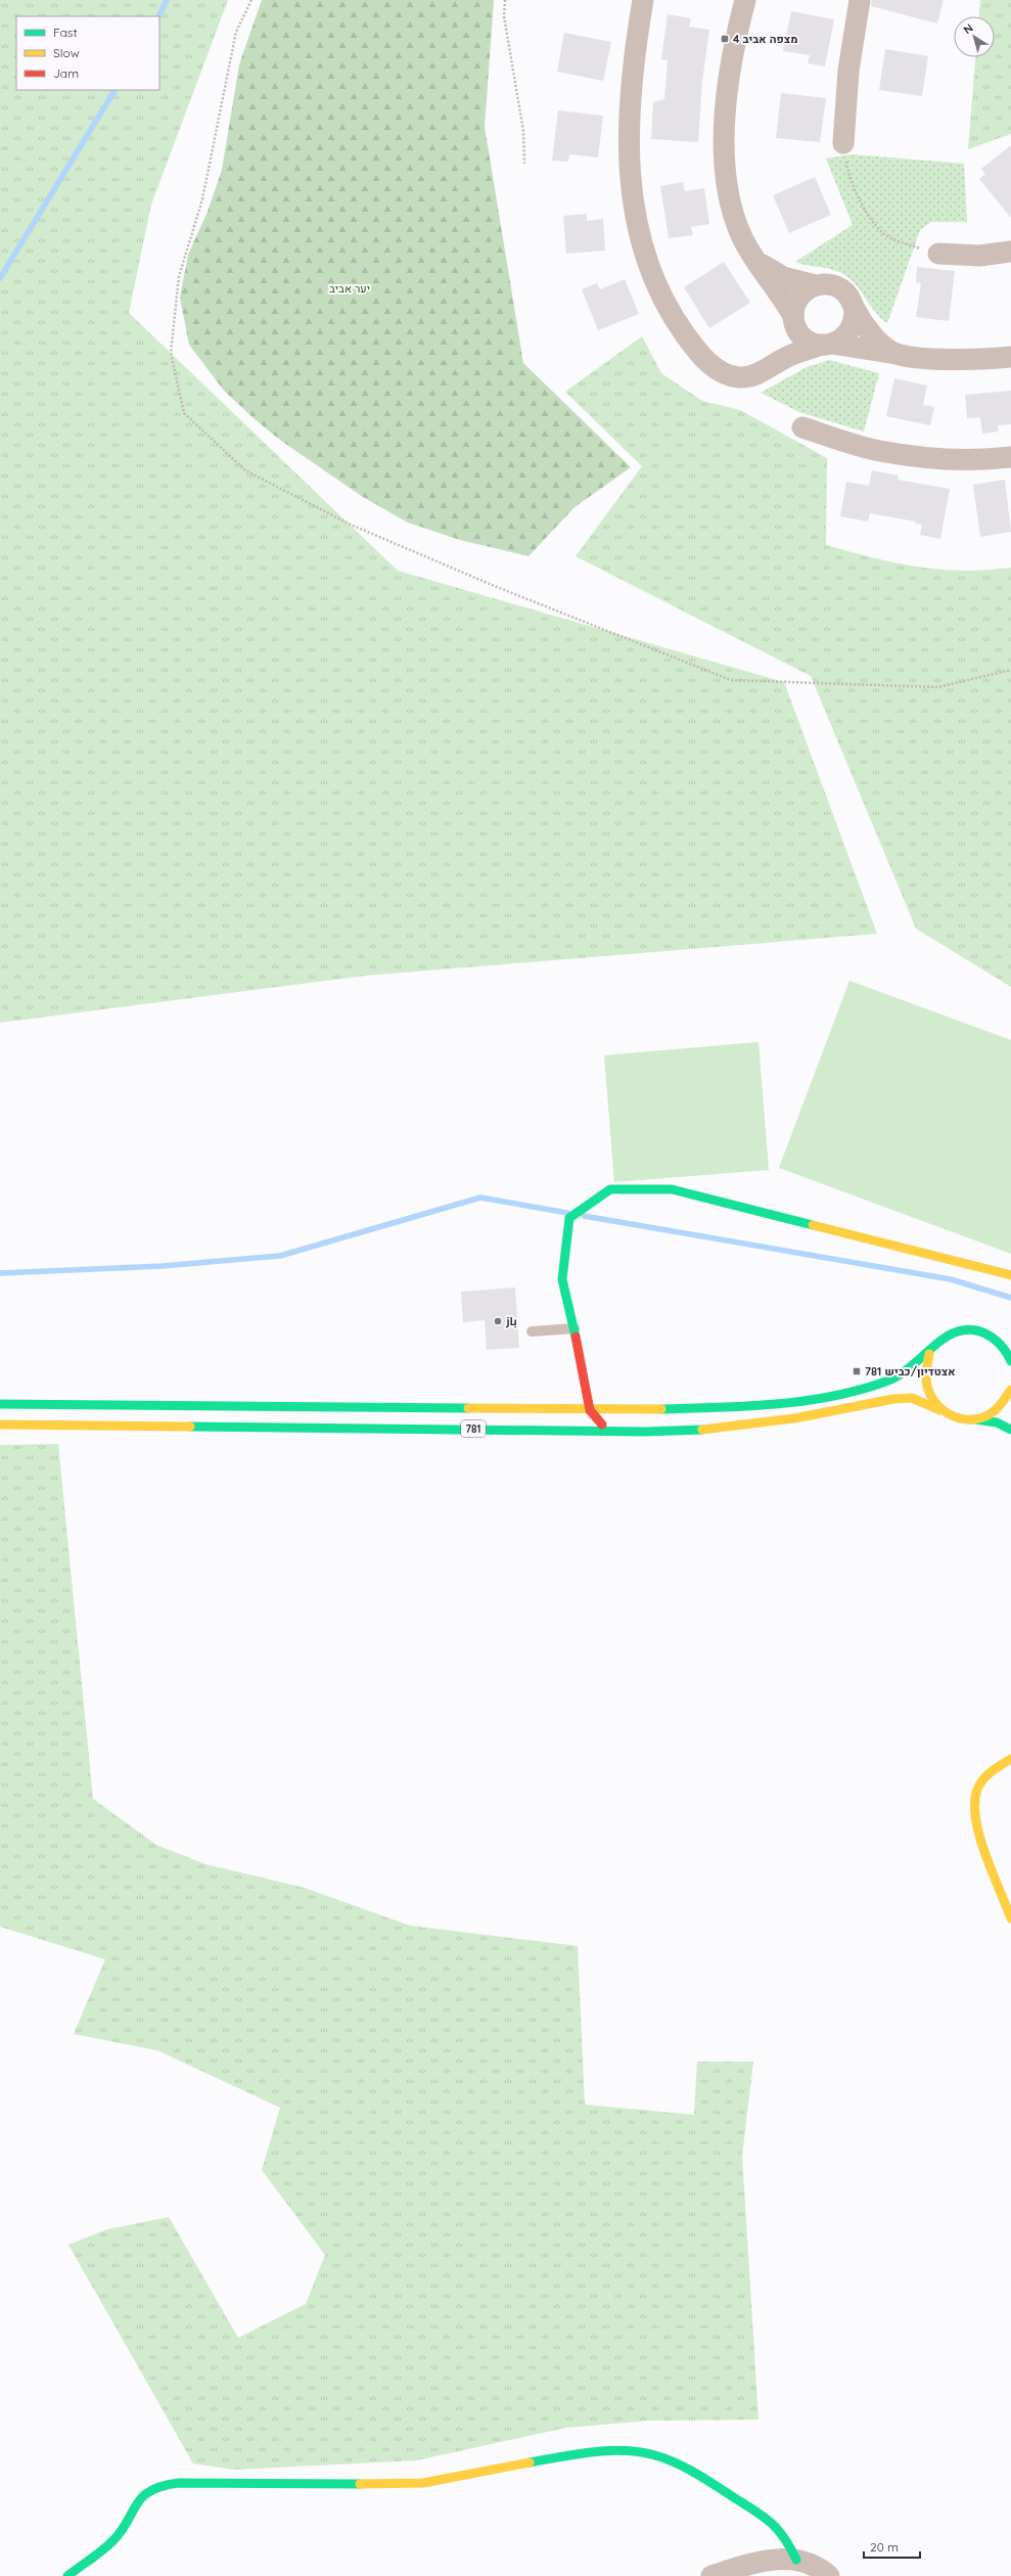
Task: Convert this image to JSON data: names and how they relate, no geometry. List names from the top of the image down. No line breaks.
{"streets":{"main road":["781"]},"parks":["יער אביב"],"places":{"transit":["מצפה אביב 4","אצטדיון/כביש 781"],"other":["باز"]},"legend":["Fast","Slow","Jam"],"scale_bar":"20 m","north":"top left"}
